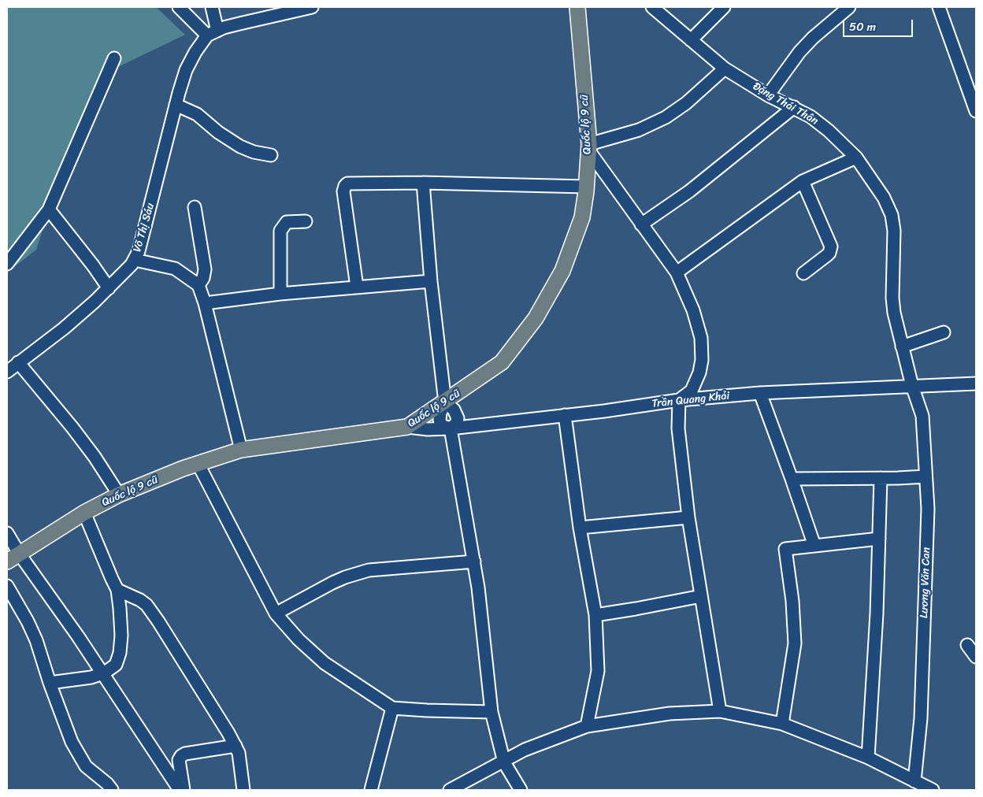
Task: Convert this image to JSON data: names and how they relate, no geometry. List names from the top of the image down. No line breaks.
{"streets":{"main road":["Quốc lộ 9 cũ"],"street":["Đặng Thái Thân","Võ Thị Sáu","Trần Quang Khải","Lương Văn Can"]},"crossings":[["Đặng Thái Thân","Trần Quang Khải"],["Đặng Thái Thân","Lương Văn Can"],["Quốc lộ 9 cũ","Trần Quang Khải"],["Trần Quang Khải","Lương Văn Can"]],"scale_bar":"50 m"}
